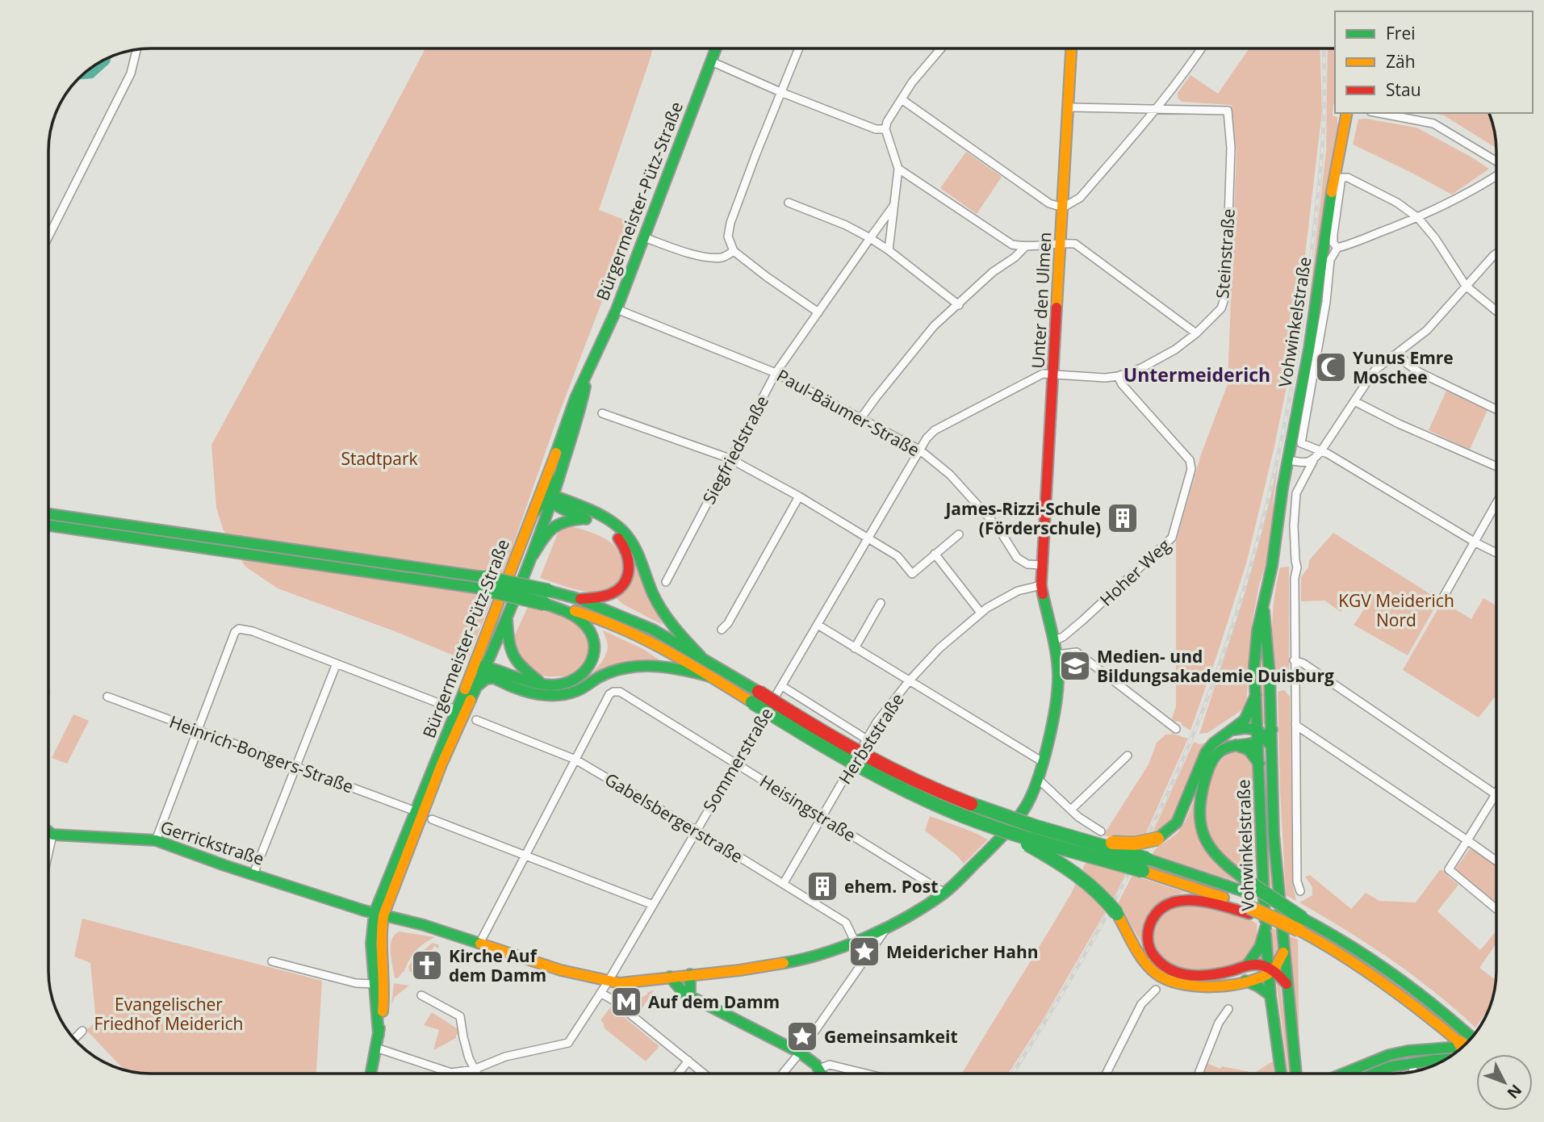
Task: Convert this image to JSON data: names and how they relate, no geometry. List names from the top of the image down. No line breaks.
{"streets":{"main road":["Bürgermeister-Pütz-Straße","Unter den Ulmen","Vohwinkelstraße","Gerrickstraße"],"street":["Steinstraße","Paul-Bäumer-Straße","Siegfriedstraße","Hoher Weg","Herbststraße","Heinrich-Bongers-Straße","Sommerstraße","Heisingstraße","Gabelsbergerstraße"]},"crossings":[["Bürgermeister-Pütz-Straße","Paul-Bäumer-Straße"],["Bürgermeister-Pütz-Straße","Heinrich-Bongers-Straße"],["Bürgermeister-Pütz-Straße","Gerrickstraße"],["Steinstraße","Unter den Ulmen"],["Steinstraße","Hoher Weg"],["Steinstraße","Sommerstraße"],["Unter den Ulmen","Paul-Bäumer-Straße"],["Unter den Ulmen","Sommerstraße"],["Paul-Bäumer-Straße","Siegfriedstraße"],["Paul-Bäumer-Straße","Sommerstraße"],["Herbststraße","Heisingstraße"],["Herbststraße","Gabelsbergerstraße"],["Sommerstraße","Heisingstraße"],["Sommerstraße","Gabelsbergerstraße"],["Heisingstraße","Gabelsbergerstraße"]],"districts":["Untermeiderich"],"parks":["Stadtpark","KGV Meiderich Nord","Evangelischer Friedhof Meiderich"],"places":{"mosque":["Yunus Emre Moschee"],"building":["James-Rizzi-Schule (Förderschule)","ehem. Post"],"school or university":["Medien- und Bildungsakademie Duisburg"],"place":["Meidericher Hahn","Gemeinsamkeit"],"church":["Kirche Auf dem Damm"],"metro station":["Auf dem Damm"]},"legend":["Frei","Zäh","Stau"],"north":"bottom right"}
